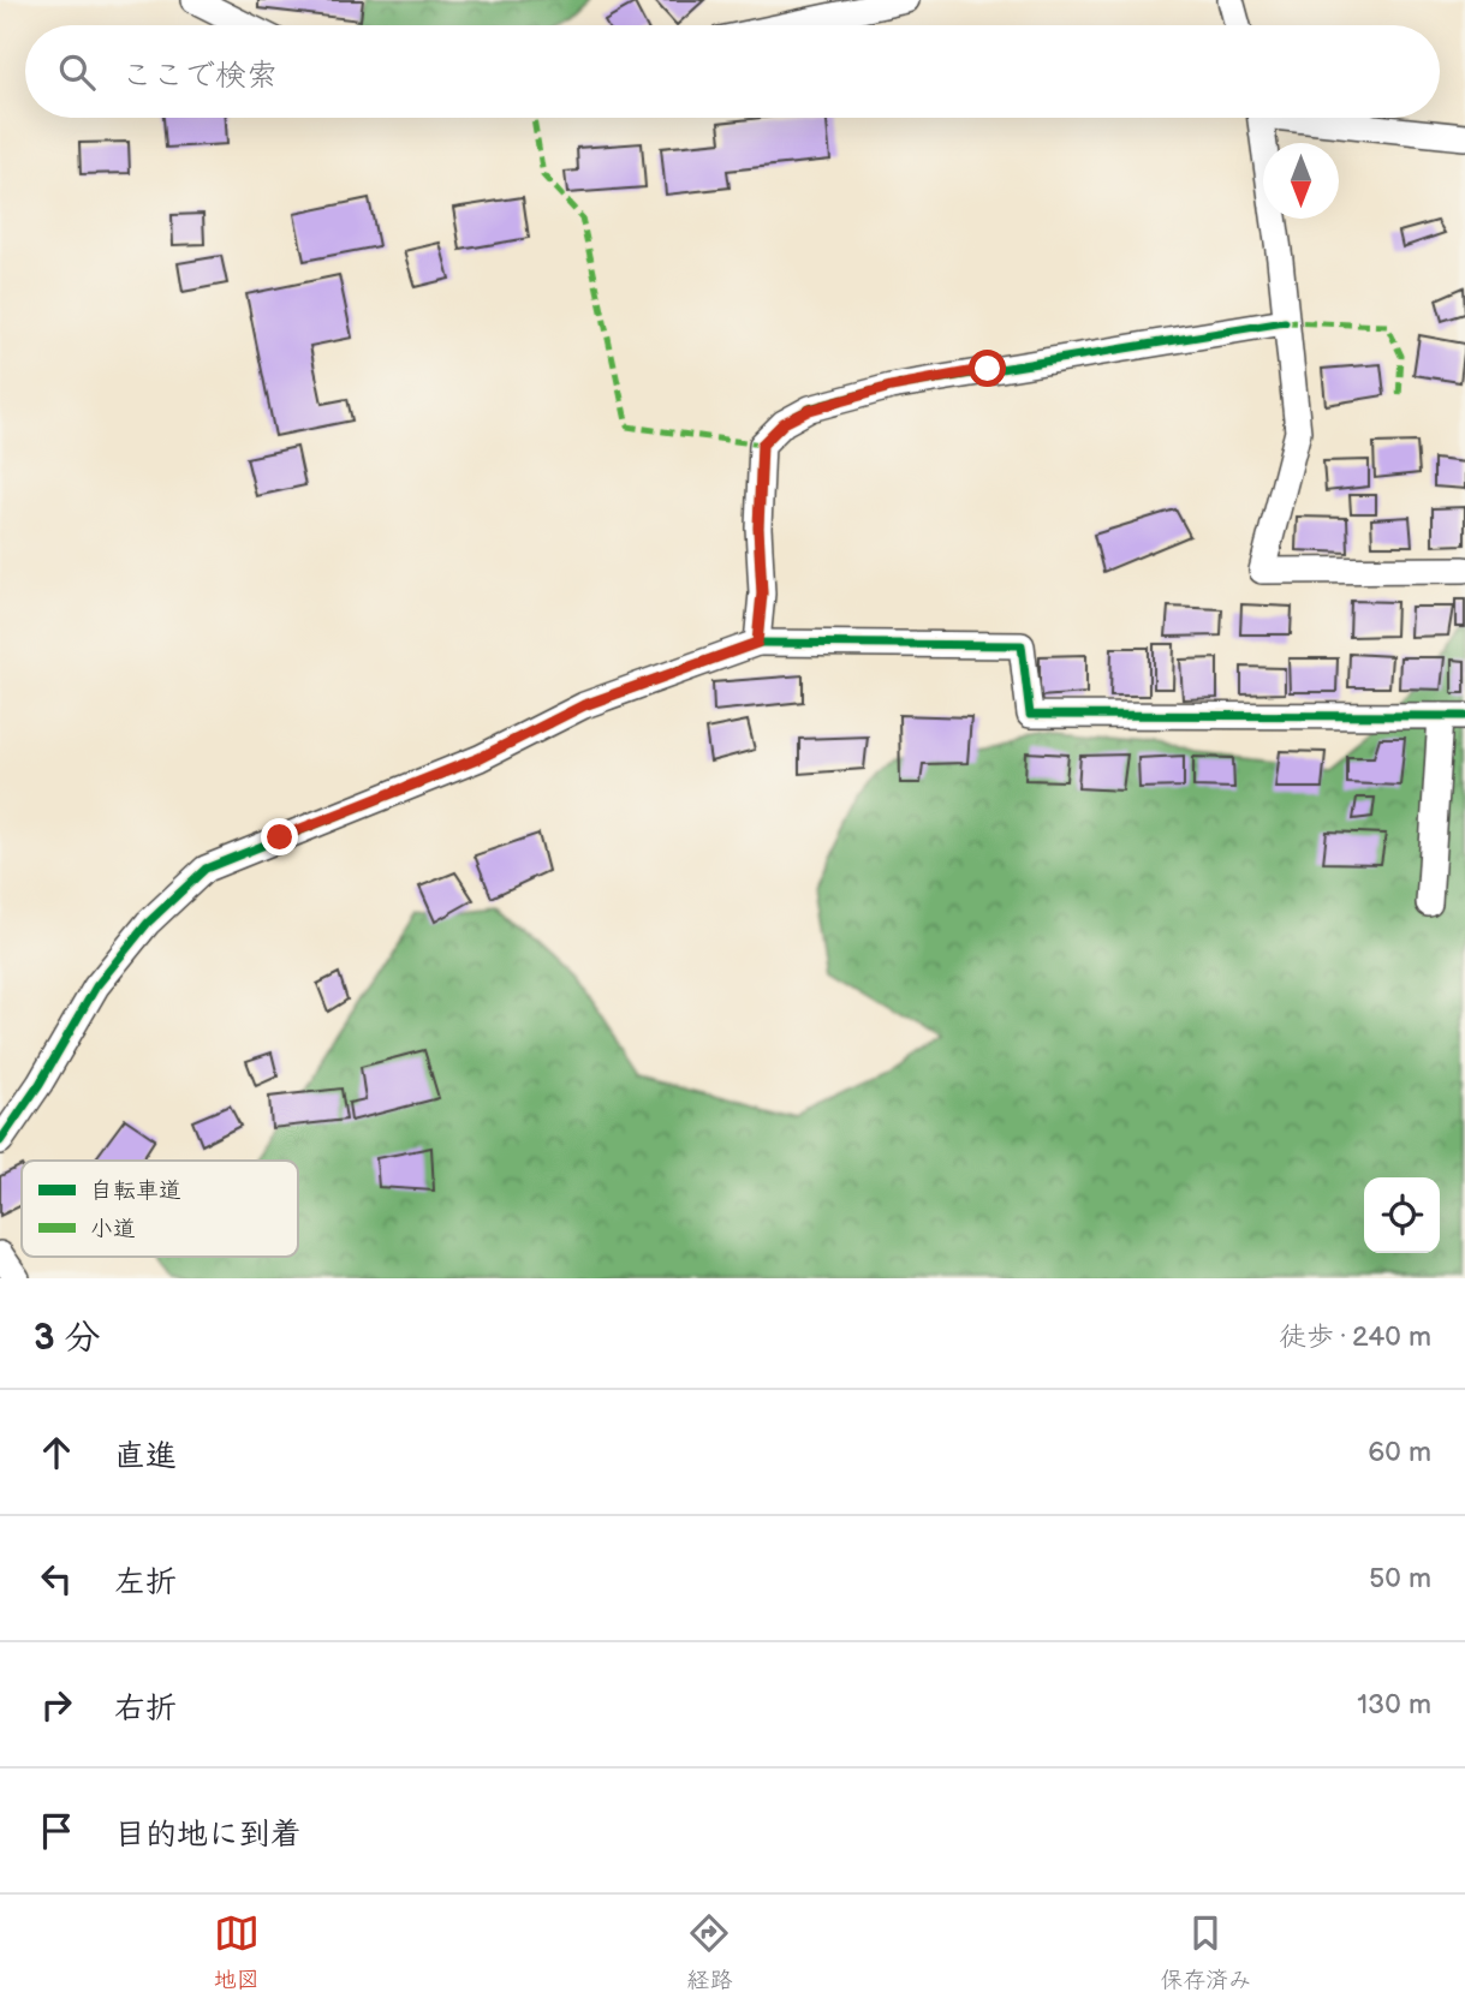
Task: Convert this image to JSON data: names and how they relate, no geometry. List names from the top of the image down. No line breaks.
{"legend":["自転車道","小道"],"north":"bottom","page":{"search":"ここで検索","heading":["3 分","徒歩 · 240 m"],"list":[["直進","60 m"],["左折","50 m"],["右折","130 m"],"目的地に到着"],"nav":["地図","経路","保存済み"]}}
